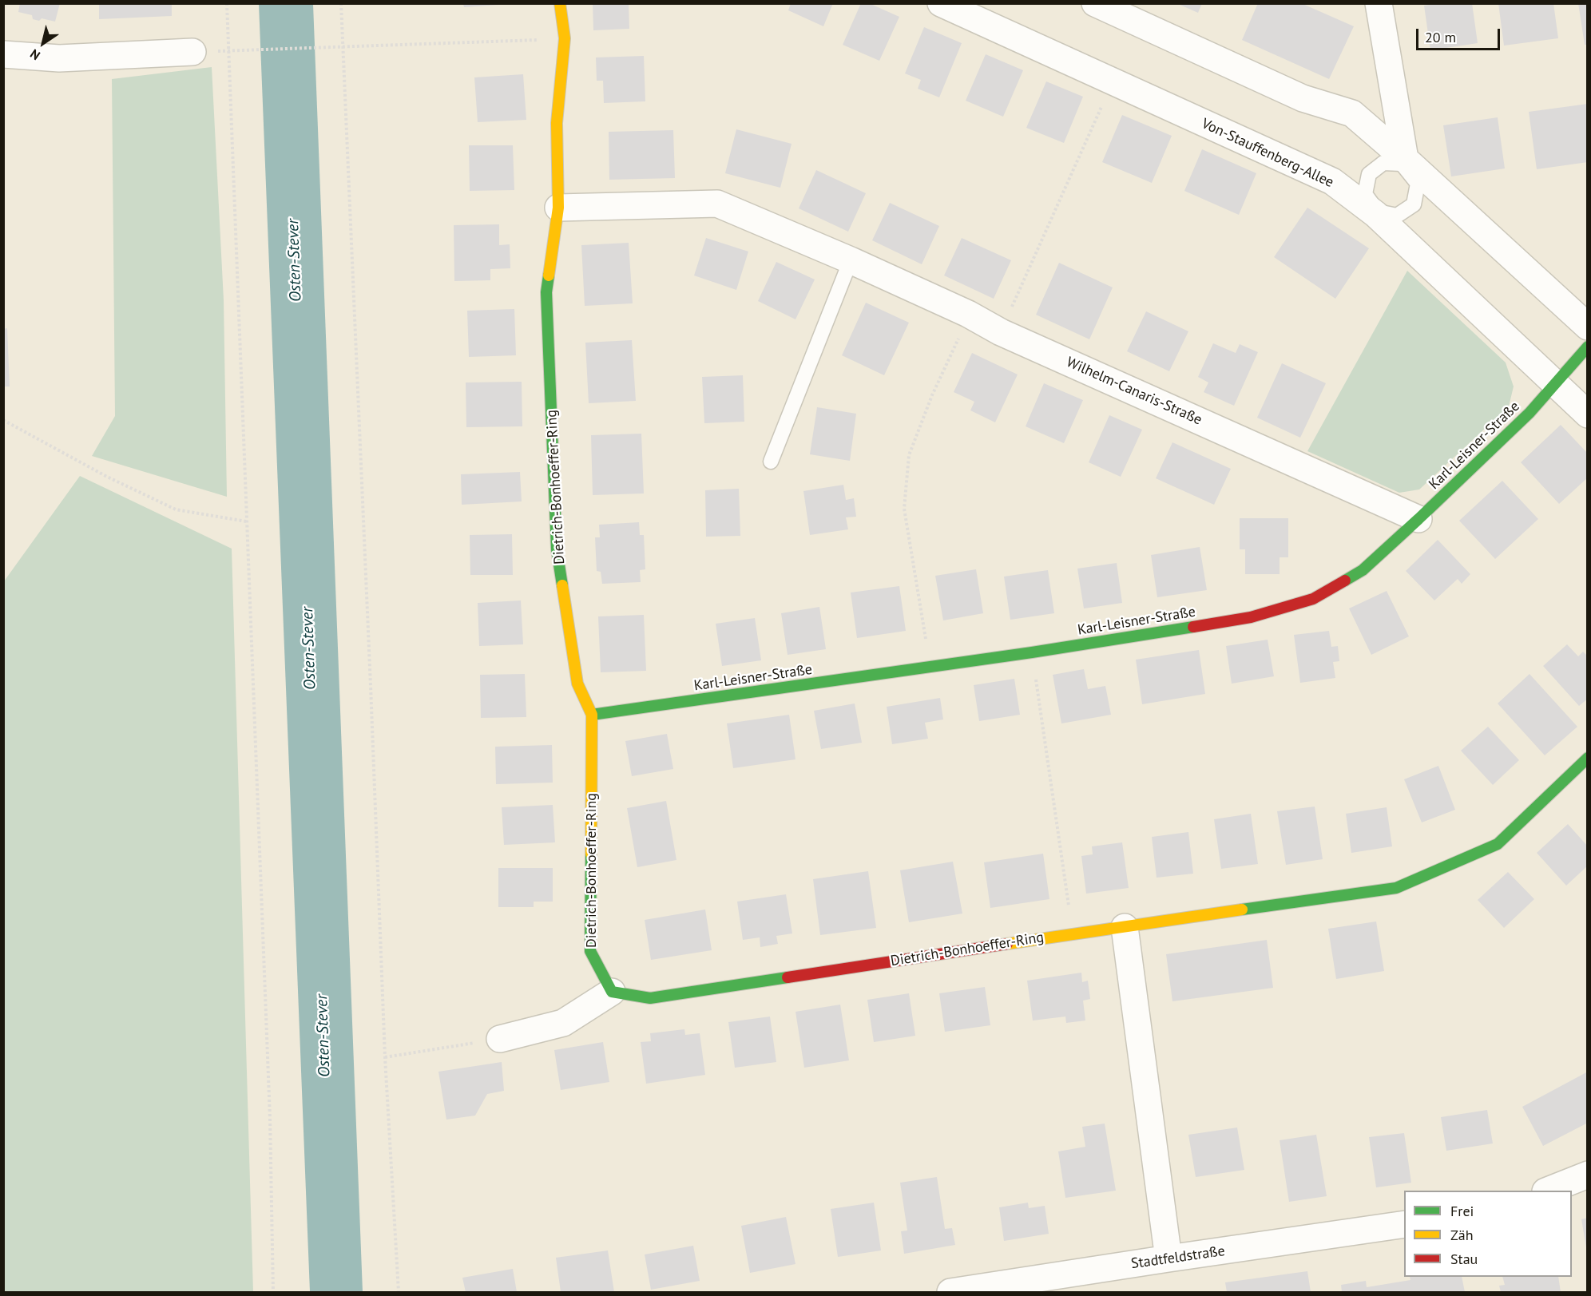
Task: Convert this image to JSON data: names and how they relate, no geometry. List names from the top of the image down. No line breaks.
{"streets":{"street":["Von-Stauffenberg-Allee","Wilhelm-Canaris-Straße","Karl-Leisner-Straße","Dietrich-Bonhoeffer-Ring","Stadtfeldstraße"]},"crossings":[["Von-Stauffenberg-Allee","Karl-Leisner-Straße"],["Wilhelm-Canaris-Straße","Karl-Leisner-Straße"],["Wilhelm-Canaris-Straße","Dietrich-Bonhoeffer-Ring"],["Karl-Leisner-Straße","Dietrich-Bonhoeffer-Ring"]],"water":["Osten-Stever"],"legend":["Frei","Zäh","Stau"],"scale_bar":"20 m","north":"bottom left"}
